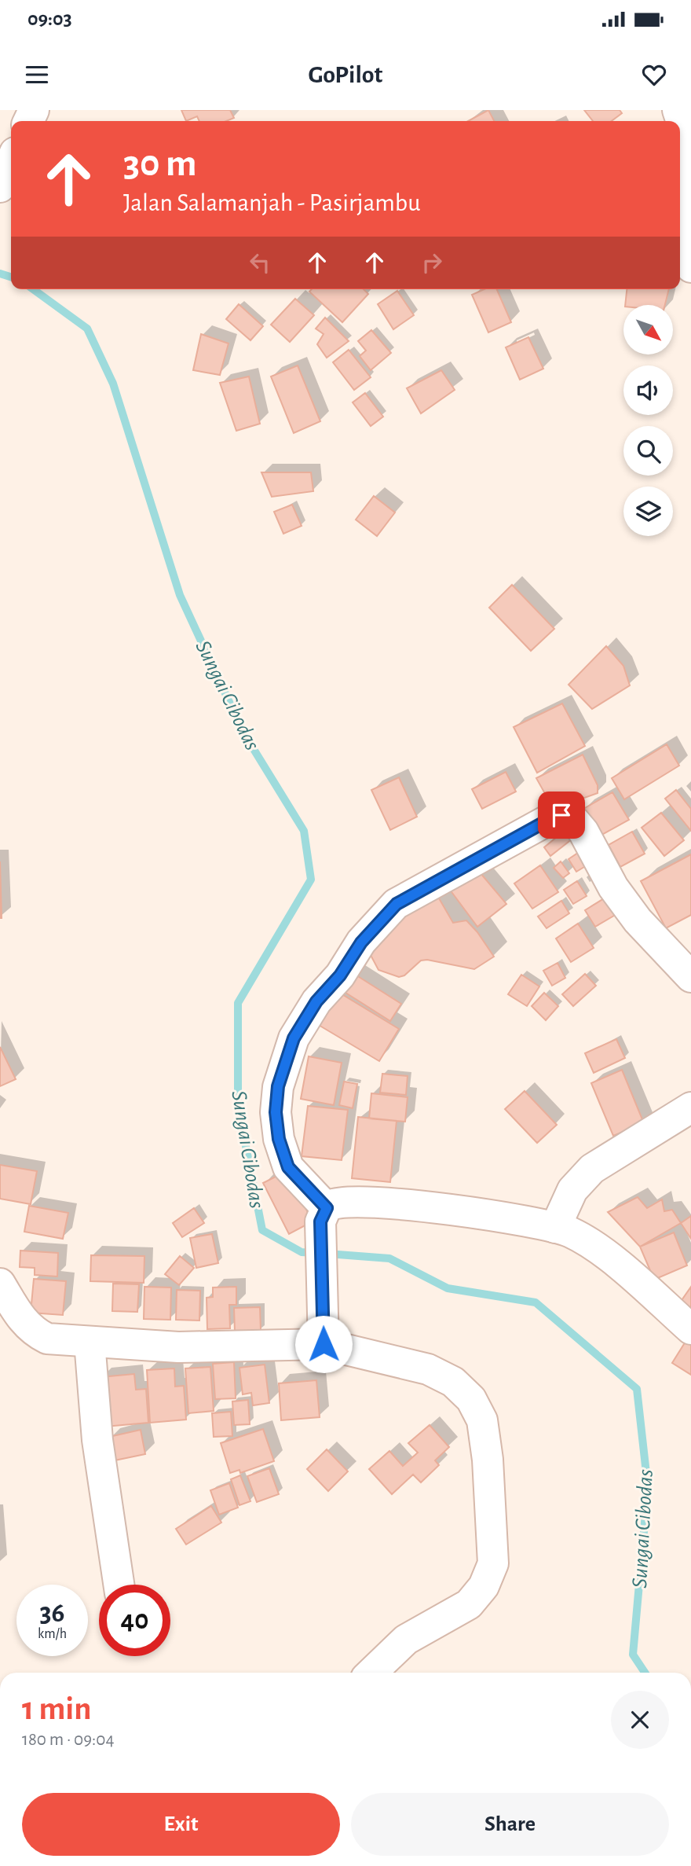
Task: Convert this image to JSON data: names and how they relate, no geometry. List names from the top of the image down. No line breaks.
{"water":["Sungai Cibodas"],"north":"bottom right","page":{"status":"09:03","header":"GoPilot","turn":["30 m","Jalan Salamanjah - Pasirjambu"],"speed":"36 km/h","limit":"40","heading":["1 min","180 m · 09:04"],"buttons":["Exit","Share"]}}
